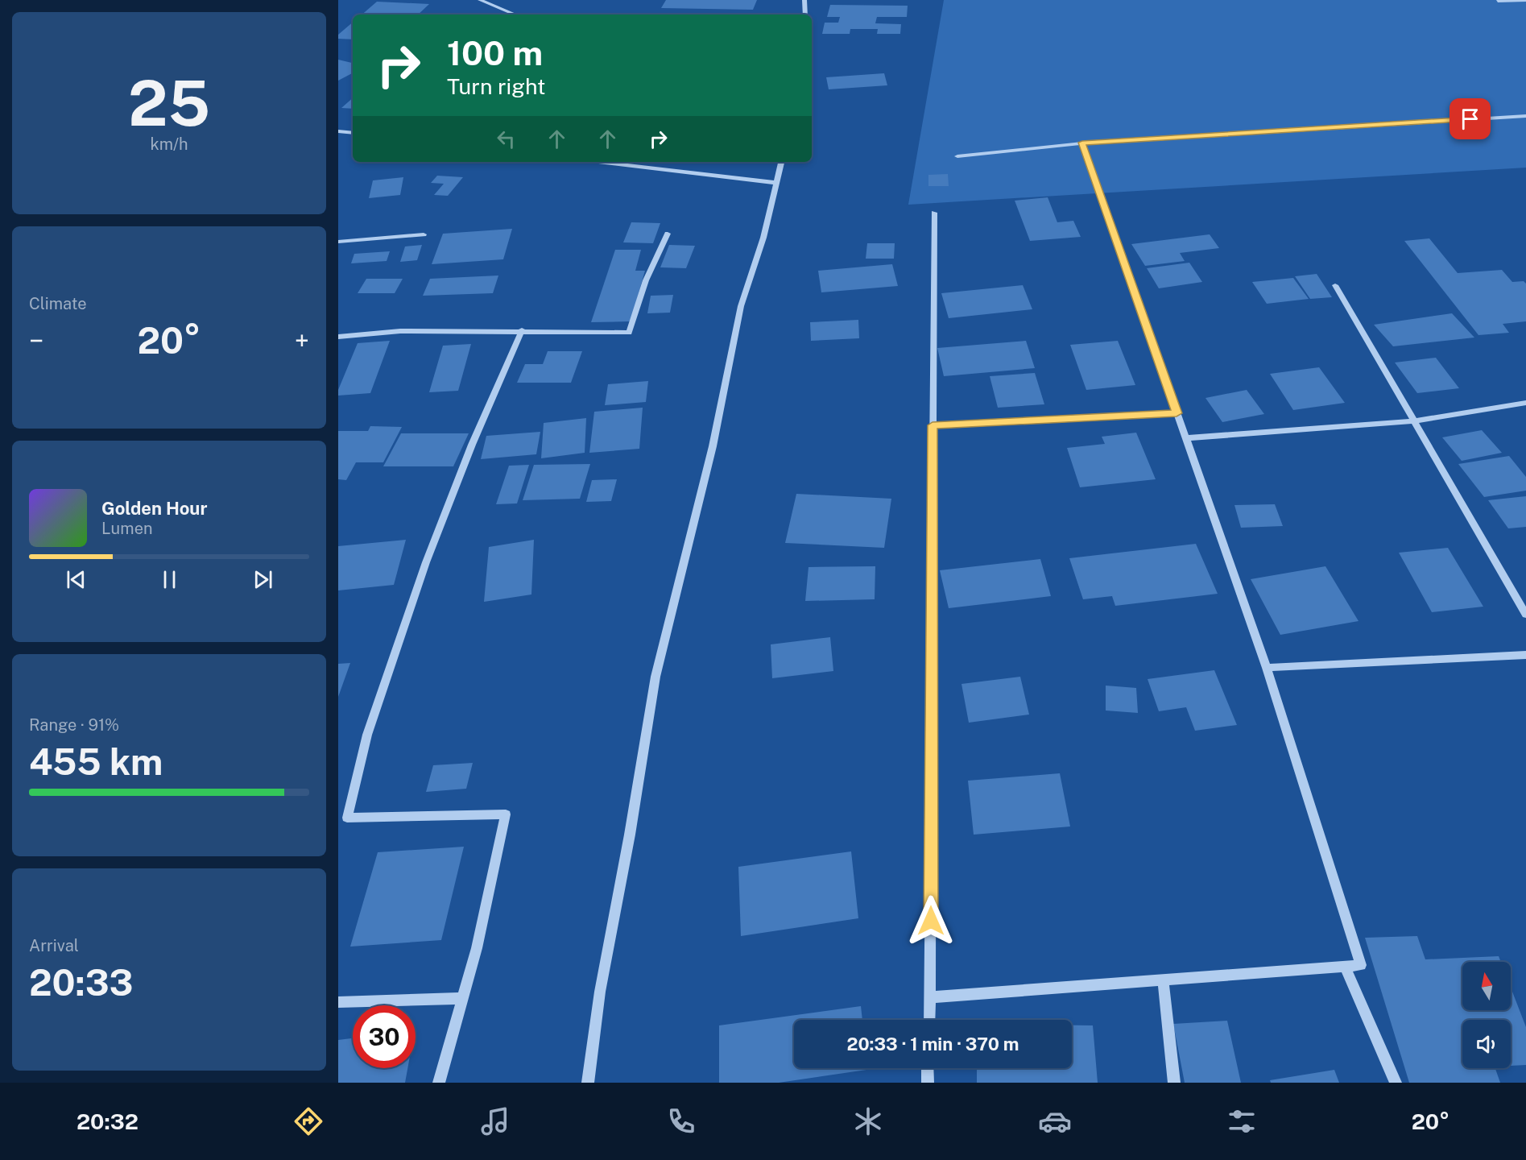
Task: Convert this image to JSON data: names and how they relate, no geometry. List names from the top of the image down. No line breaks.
{"north":"top","page":{"tile":[["25","km/h"],"Climate",["Range · 91%","455 km"],["Arrival","20:33"]],"turn":["100 m","Turn right"],"heat":["−","20°","+"],"song":["Golden Hour","Lumen"],"limit":"30","trip":"20:33 · 1 min · 370 m","tabs":["20:32","20°"]}}
